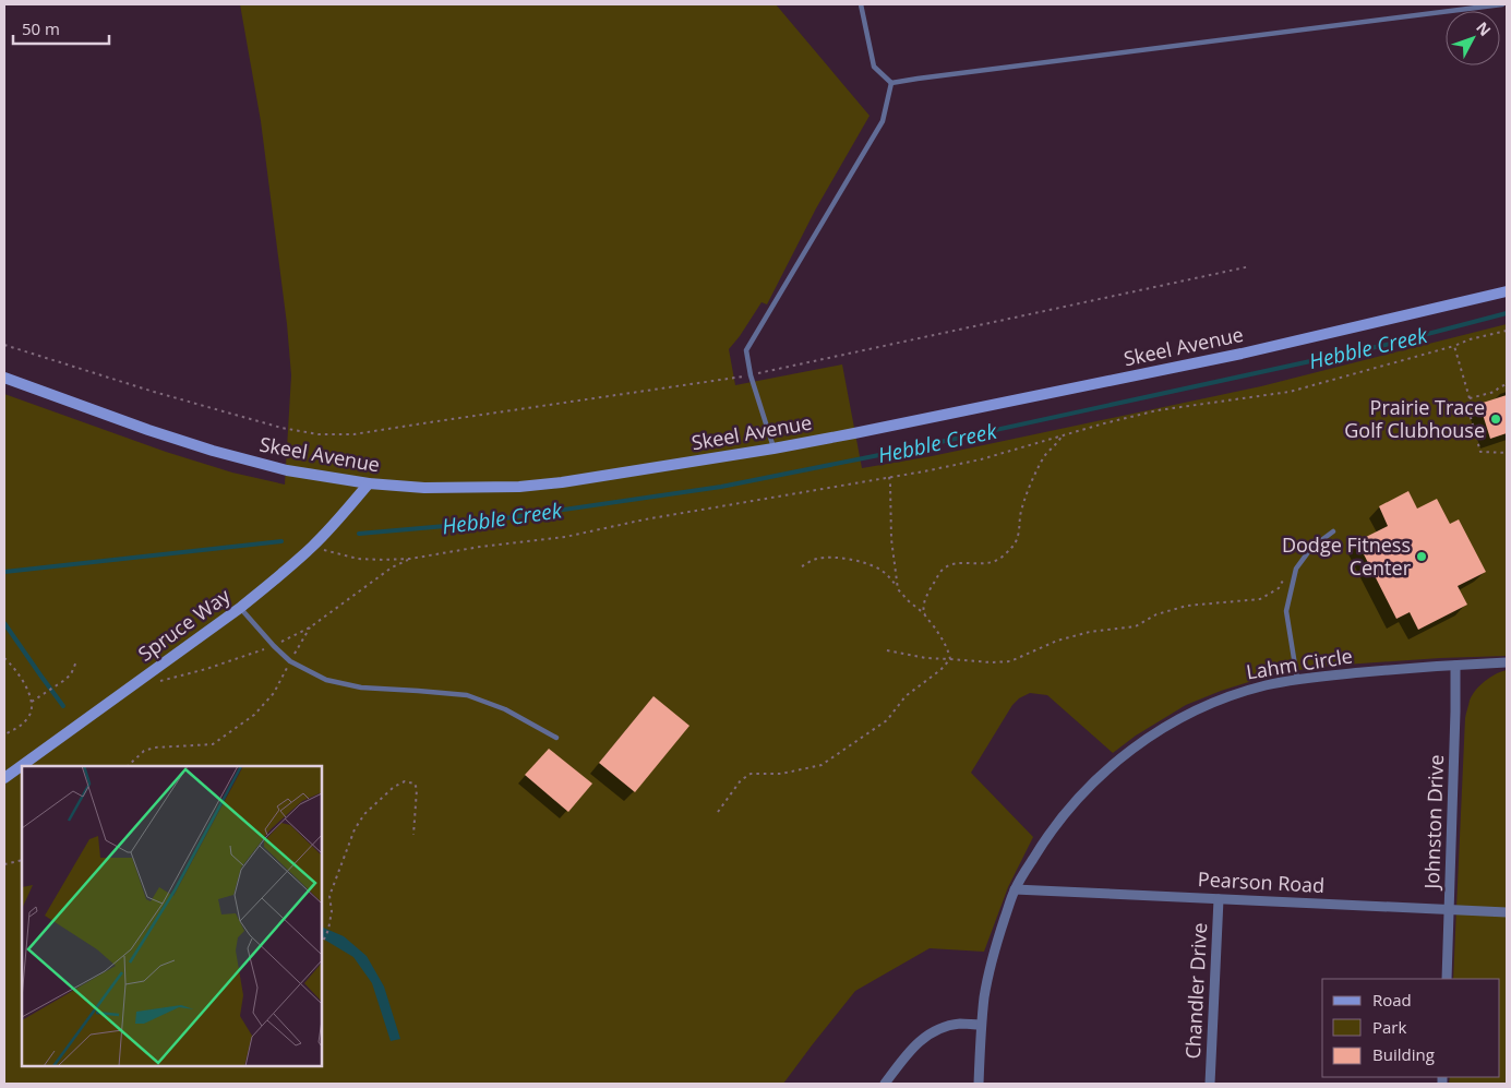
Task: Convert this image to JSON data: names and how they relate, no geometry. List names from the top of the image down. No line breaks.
{"streets":{"street":["Skeel Avenue","Spruce Way","Lahm Circle","Johnston Drive","Pearson Road","Chandler Drive"]},"crossings":[["Skeel Avenue","Spruce Way"],["Lahm Circle","Johnston Drive"],["Lahm Circle","Pearson Road"],["Johnston Drive","Pearson Road"],["Pearson Road","Chandler Drive"]],"water":["Hebble Creek"],"places":["Prairie Trace Golf Clubhouse","Dodge Fitness Center"],"legend":["Road","Park","Building"],"scale_bar":"50 m","north":"top right"}
